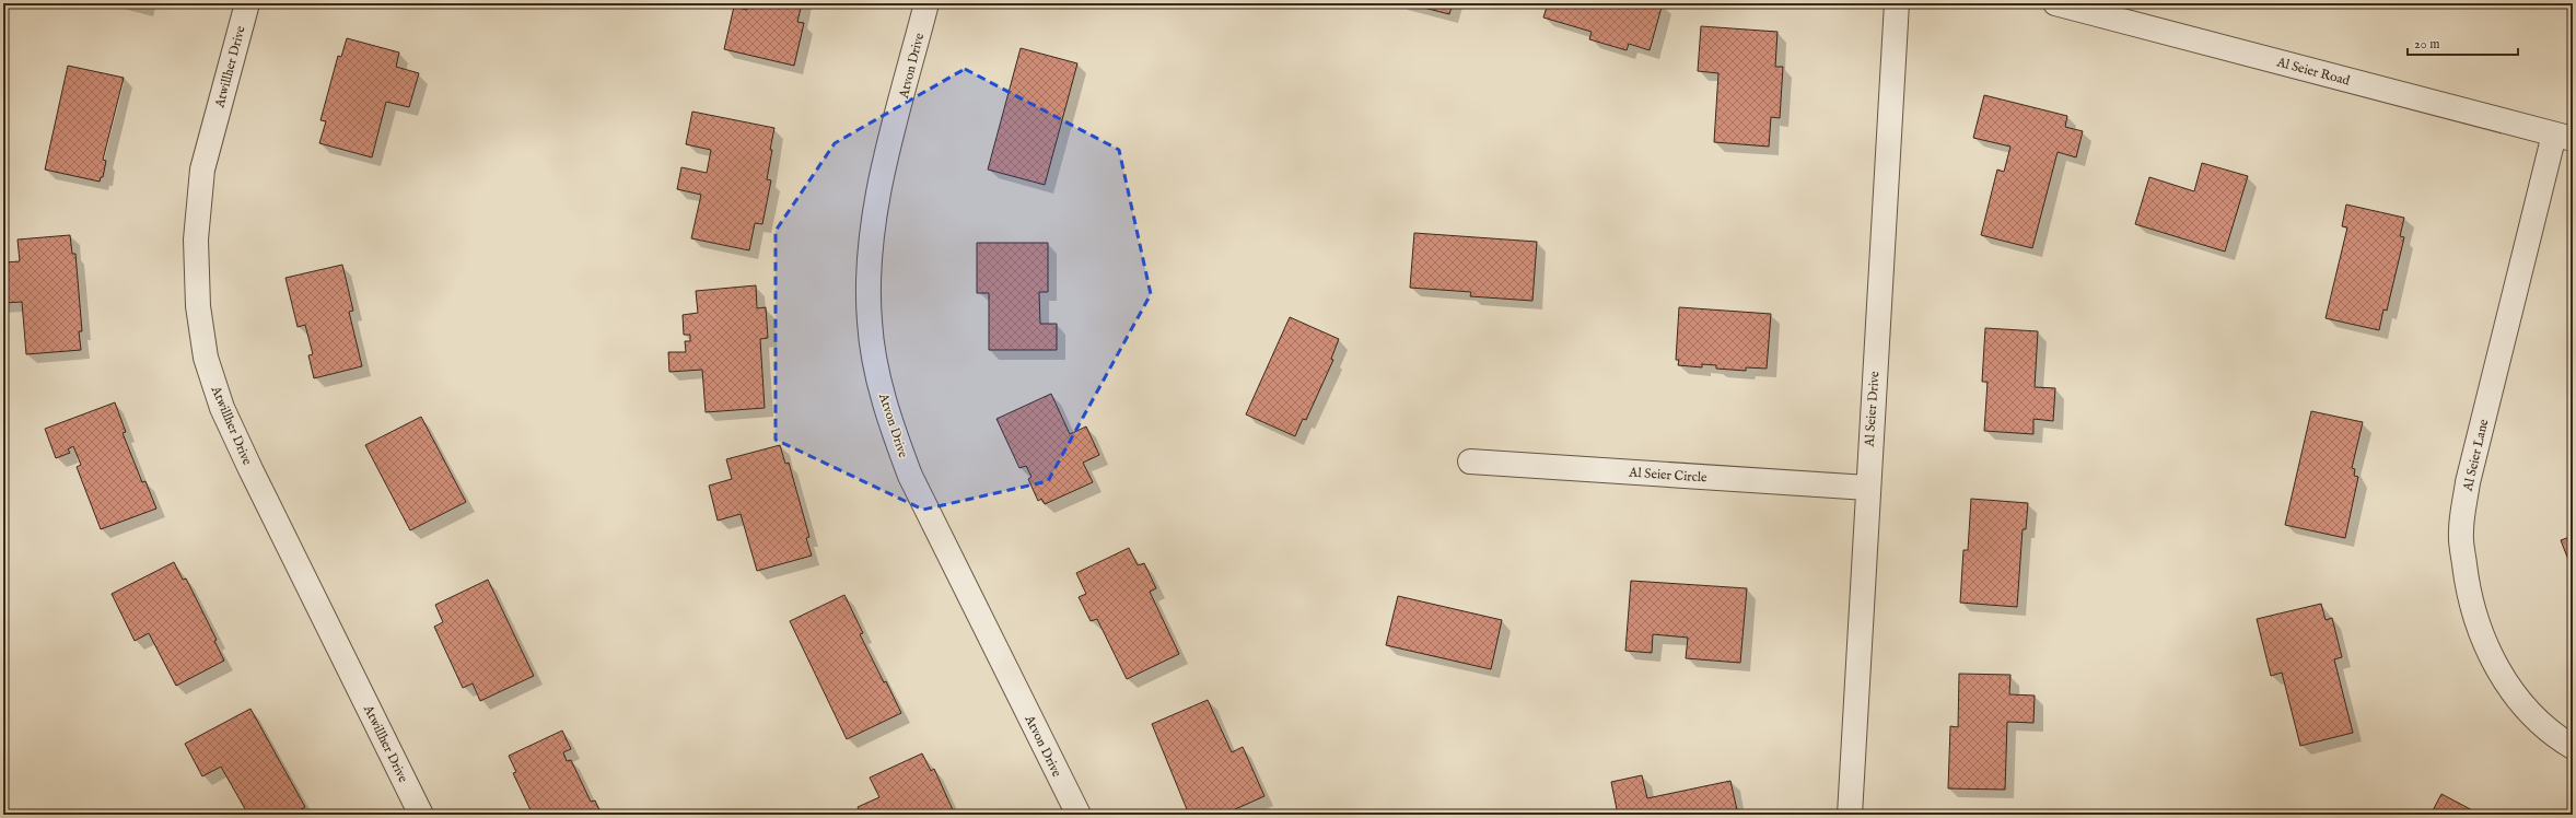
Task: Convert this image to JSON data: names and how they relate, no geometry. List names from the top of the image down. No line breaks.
{"streets":{"street":["Atvon Drive","Atwillher Drive","Al Seier Road","Al Seier Drive","Al Seier Lane","Al Seier Circle"]},"crossings":[["Al Seier Road","Al Seier Lane"],["Al Seier Drive","Al Seier Circle"]],"scale_bar":"20 m"}
